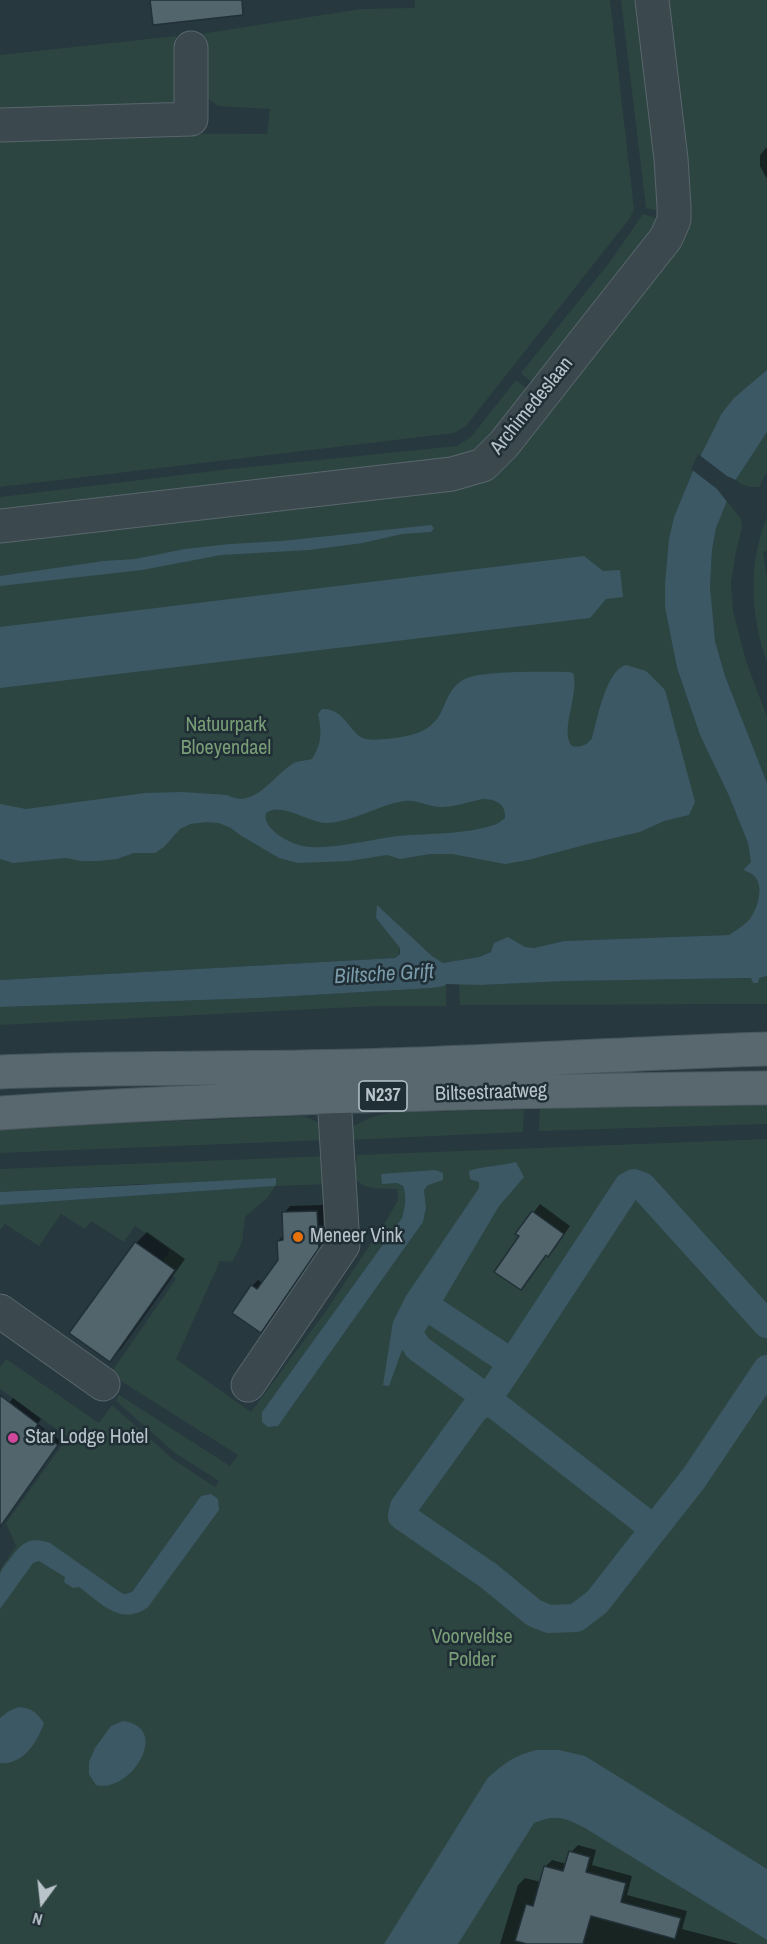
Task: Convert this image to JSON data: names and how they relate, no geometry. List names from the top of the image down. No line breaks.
{"streets":{"main road":["Biltsestraatweg","N237"],"street":["Archimedeslaan"]},"water":["Biltsche Grift"],"parks":["Natuurpark Bloeyendael","Voorveldse Polder"],"places":["Meneer Vink","Star Lodge Hotel"],"north":"bottom"}
